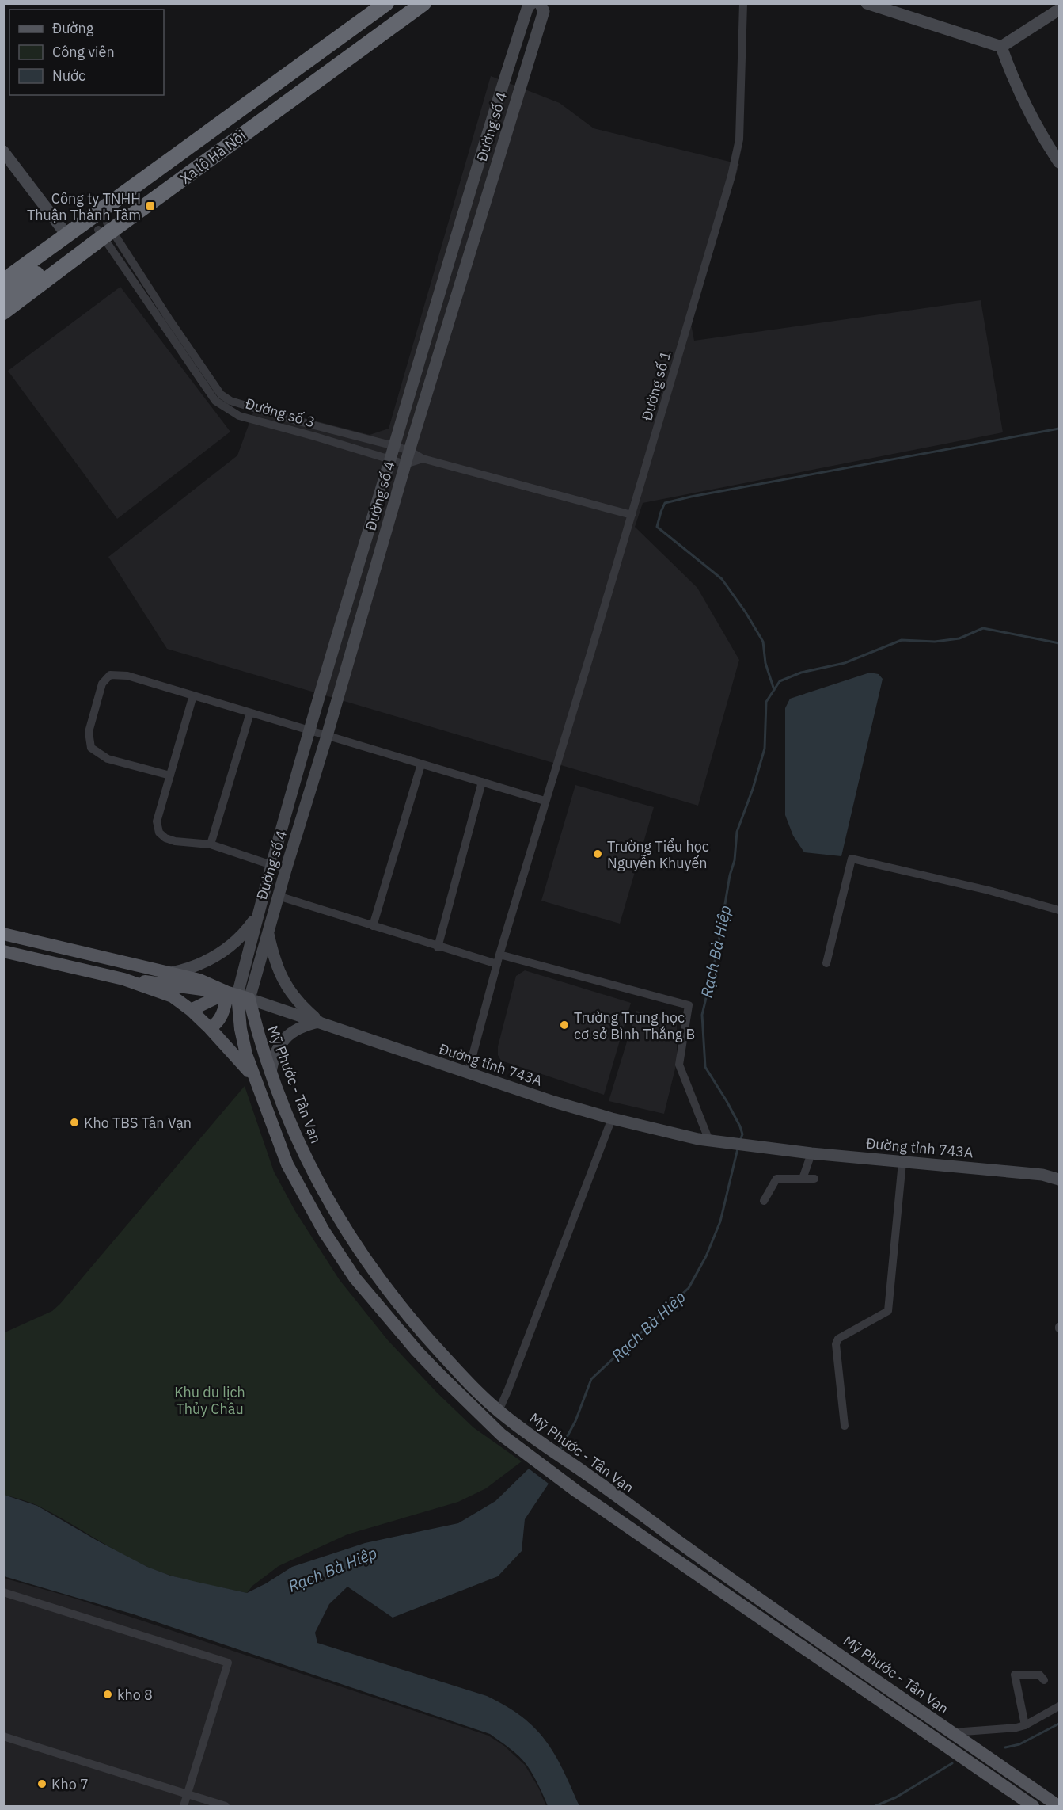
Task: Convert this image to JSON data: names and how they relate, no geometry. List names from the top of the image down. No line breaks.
{"streets":{"highway":["Xa lộ Hà Nội"],"main road":["Đường tỉnh 743A","Mỹ Phước - Tân Vạn"],"street":["Đường số 4","Đường số 1","Đường số 3"]},"crossings":[["Đường số 4","Đường số 3"],["Đường số 4","Đường tỉnh 743A"],["Đường số 4","Mỹ Phước - Tân Vạn"],["Xa lộ Hà Nội","Đường số 3"],["Đường số 1","Đường số 3"],["Đường số 1","Đường tỉnh 743A"],["Đường tỉnh 743A","Mỹ Phước - Tân Vạn"]],"water":["Rạch Bà Hiệp"],"parks":["Khu du lịch Thủy Châu"],"places":{"transit":["Công ty TNHH Thuận Thành Tâm"],"other":["Trường Tiểu học Nguyễn Khuyến","Trường Trung học cơ sở Bình Thắng B","Kho TBS Tân Vạn","kho 8","Kho 7"]},"legend":["Đường","Công viên","Nước"]}
